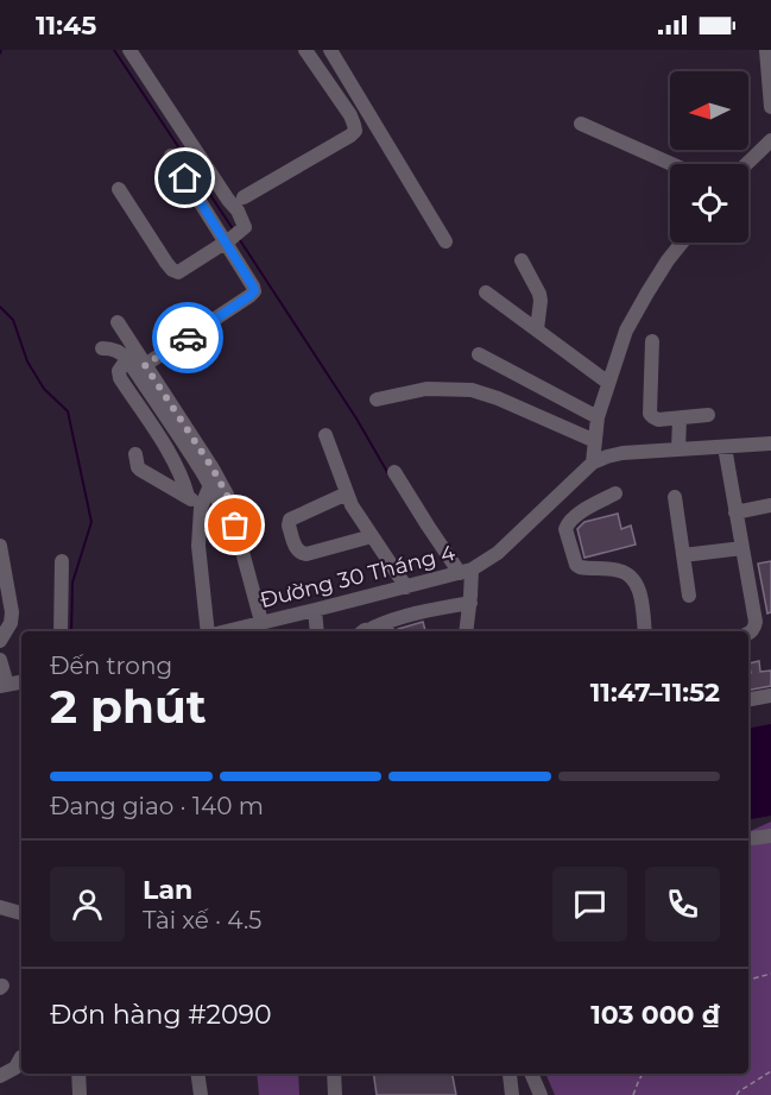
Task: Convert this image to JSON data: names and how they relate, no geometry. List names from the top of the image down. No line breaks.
{"streets":{"street":["Đường 30 Tháng 4"]},"north":"left","page":{"status":"11:45","heading":["2 phút","Đến trong","11:47–11:52"],"panel":["Lan","Tài xế · 4.5","Đơn hàng #2090","103 000 ₫"],"bar":"Đang giao · 140 m"}}
